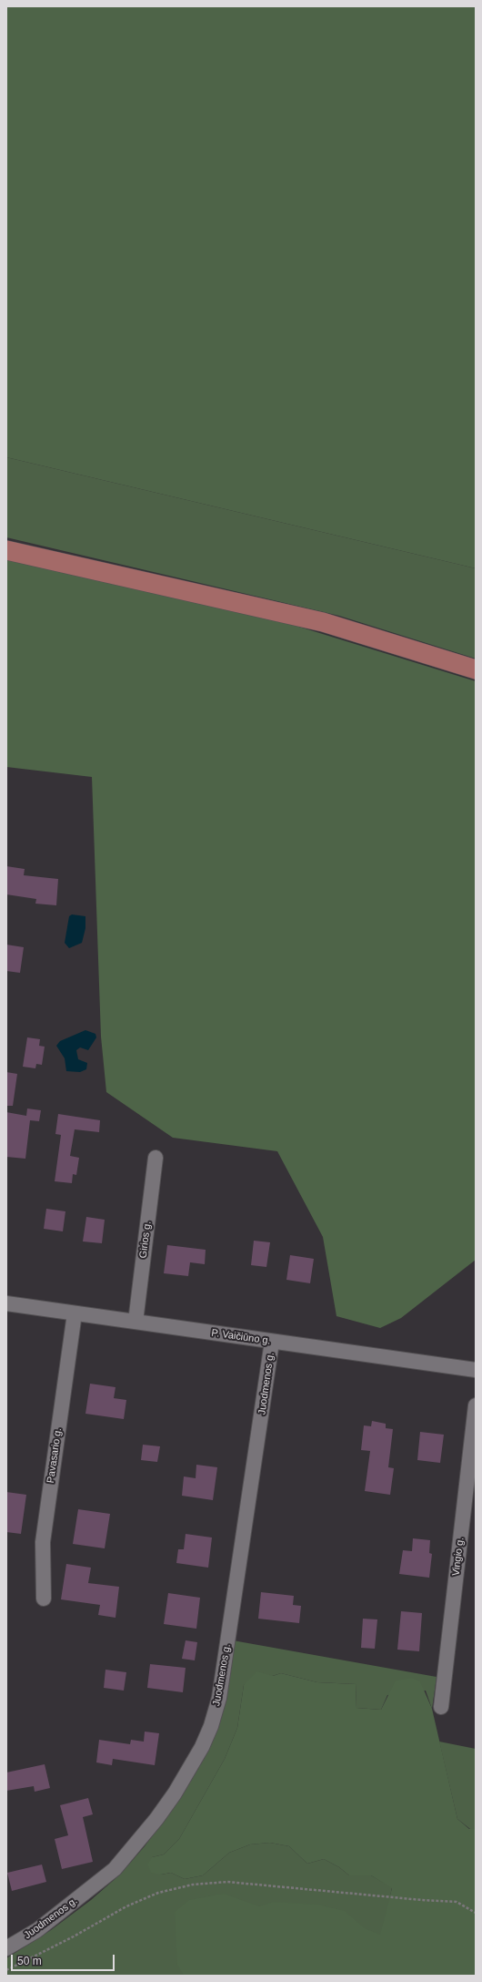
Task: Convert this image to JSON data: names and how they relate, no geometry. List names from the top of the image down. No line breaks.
{"streets":{"street":["Girios g.","P. Vaičiūno g.","Juodmenos g.","Pavasario g.","Vingio g."]},"crossings":[["Girios g.","P. Vaičiūno g."],["P. Vaičiūno g.","Juodmenos g."],["P. Vaičiūno g.","Pavasario g."]],"scale_bar":"50 m"}
